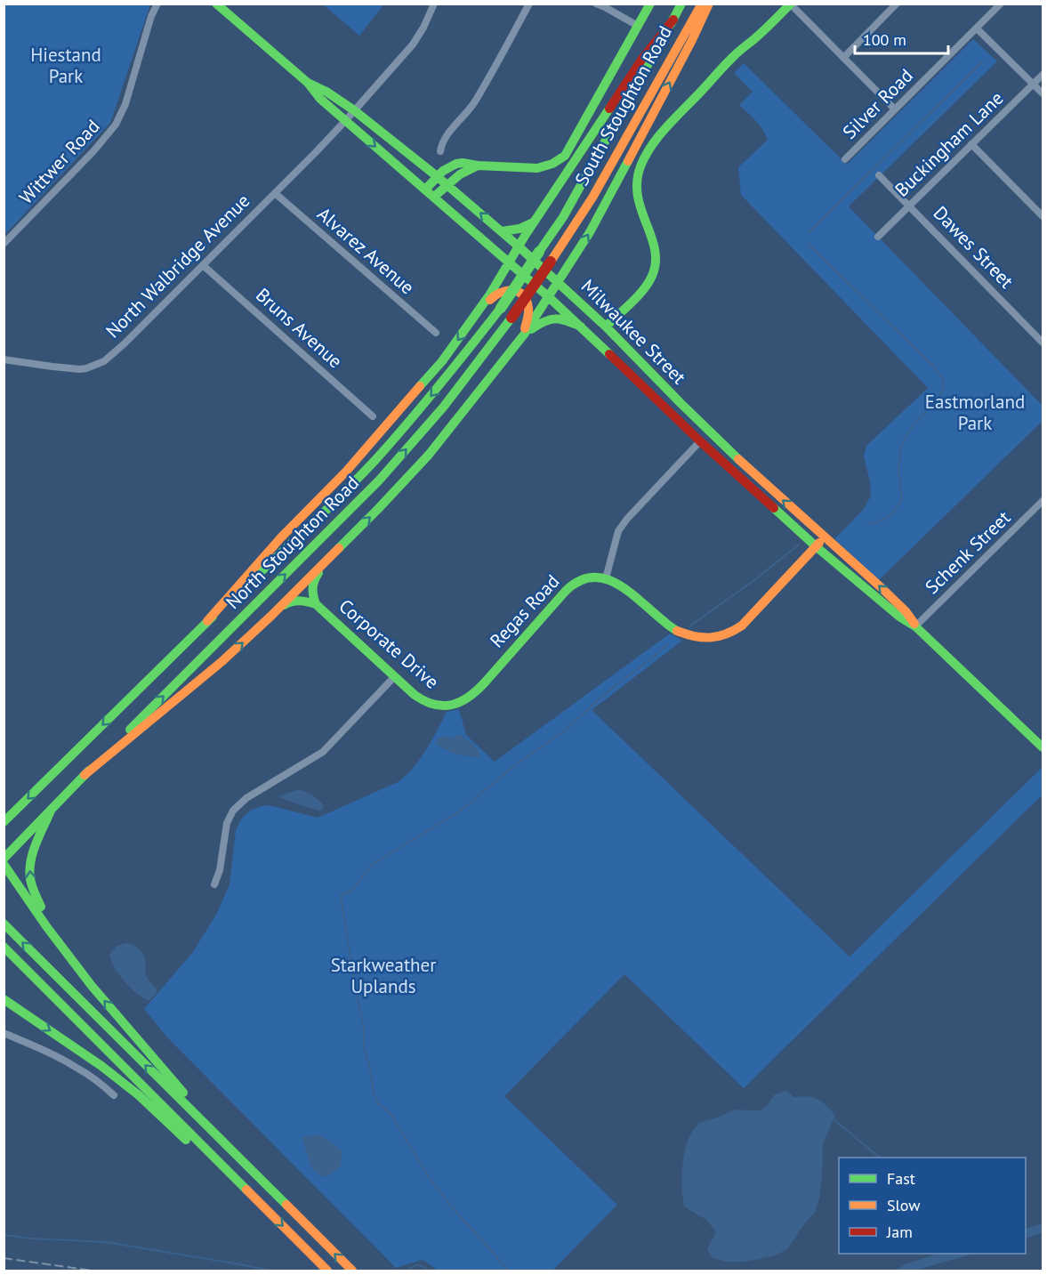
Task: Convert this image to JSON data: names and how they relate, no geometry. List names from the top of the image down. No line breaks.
{"streets":{"main road":["South Stoughton Road","Milwaukee Street","North Stoughton Road","Regas Road","Corporate Drive"],"street":["Silver Road","Buckingham Lane","Wittwer Road","Dawes Street","Alvarez Avenue","North Walbridge Avenue","Bruns Avenue","Schenk Street"]},"crossings":[["South Stoughton Road","North Stoughton Road"],["Buckingham Lane","Dawes Street"],["Alvarez Avenue","North Walbridge Avenue"],["North Walbridge Avenue","Bruns Avenue"],["North Walbridge Avenue","Milwaukee Street"],["Milwaukee Street","Schenk Street"],["Regas Road","Corporate Drive"]],"parks":["Hiestand Park","Eastmorland Park","Starkweather Uplands"],"legend":["Fast","Slow","Jam"],"scale_bar":"100 m"}
